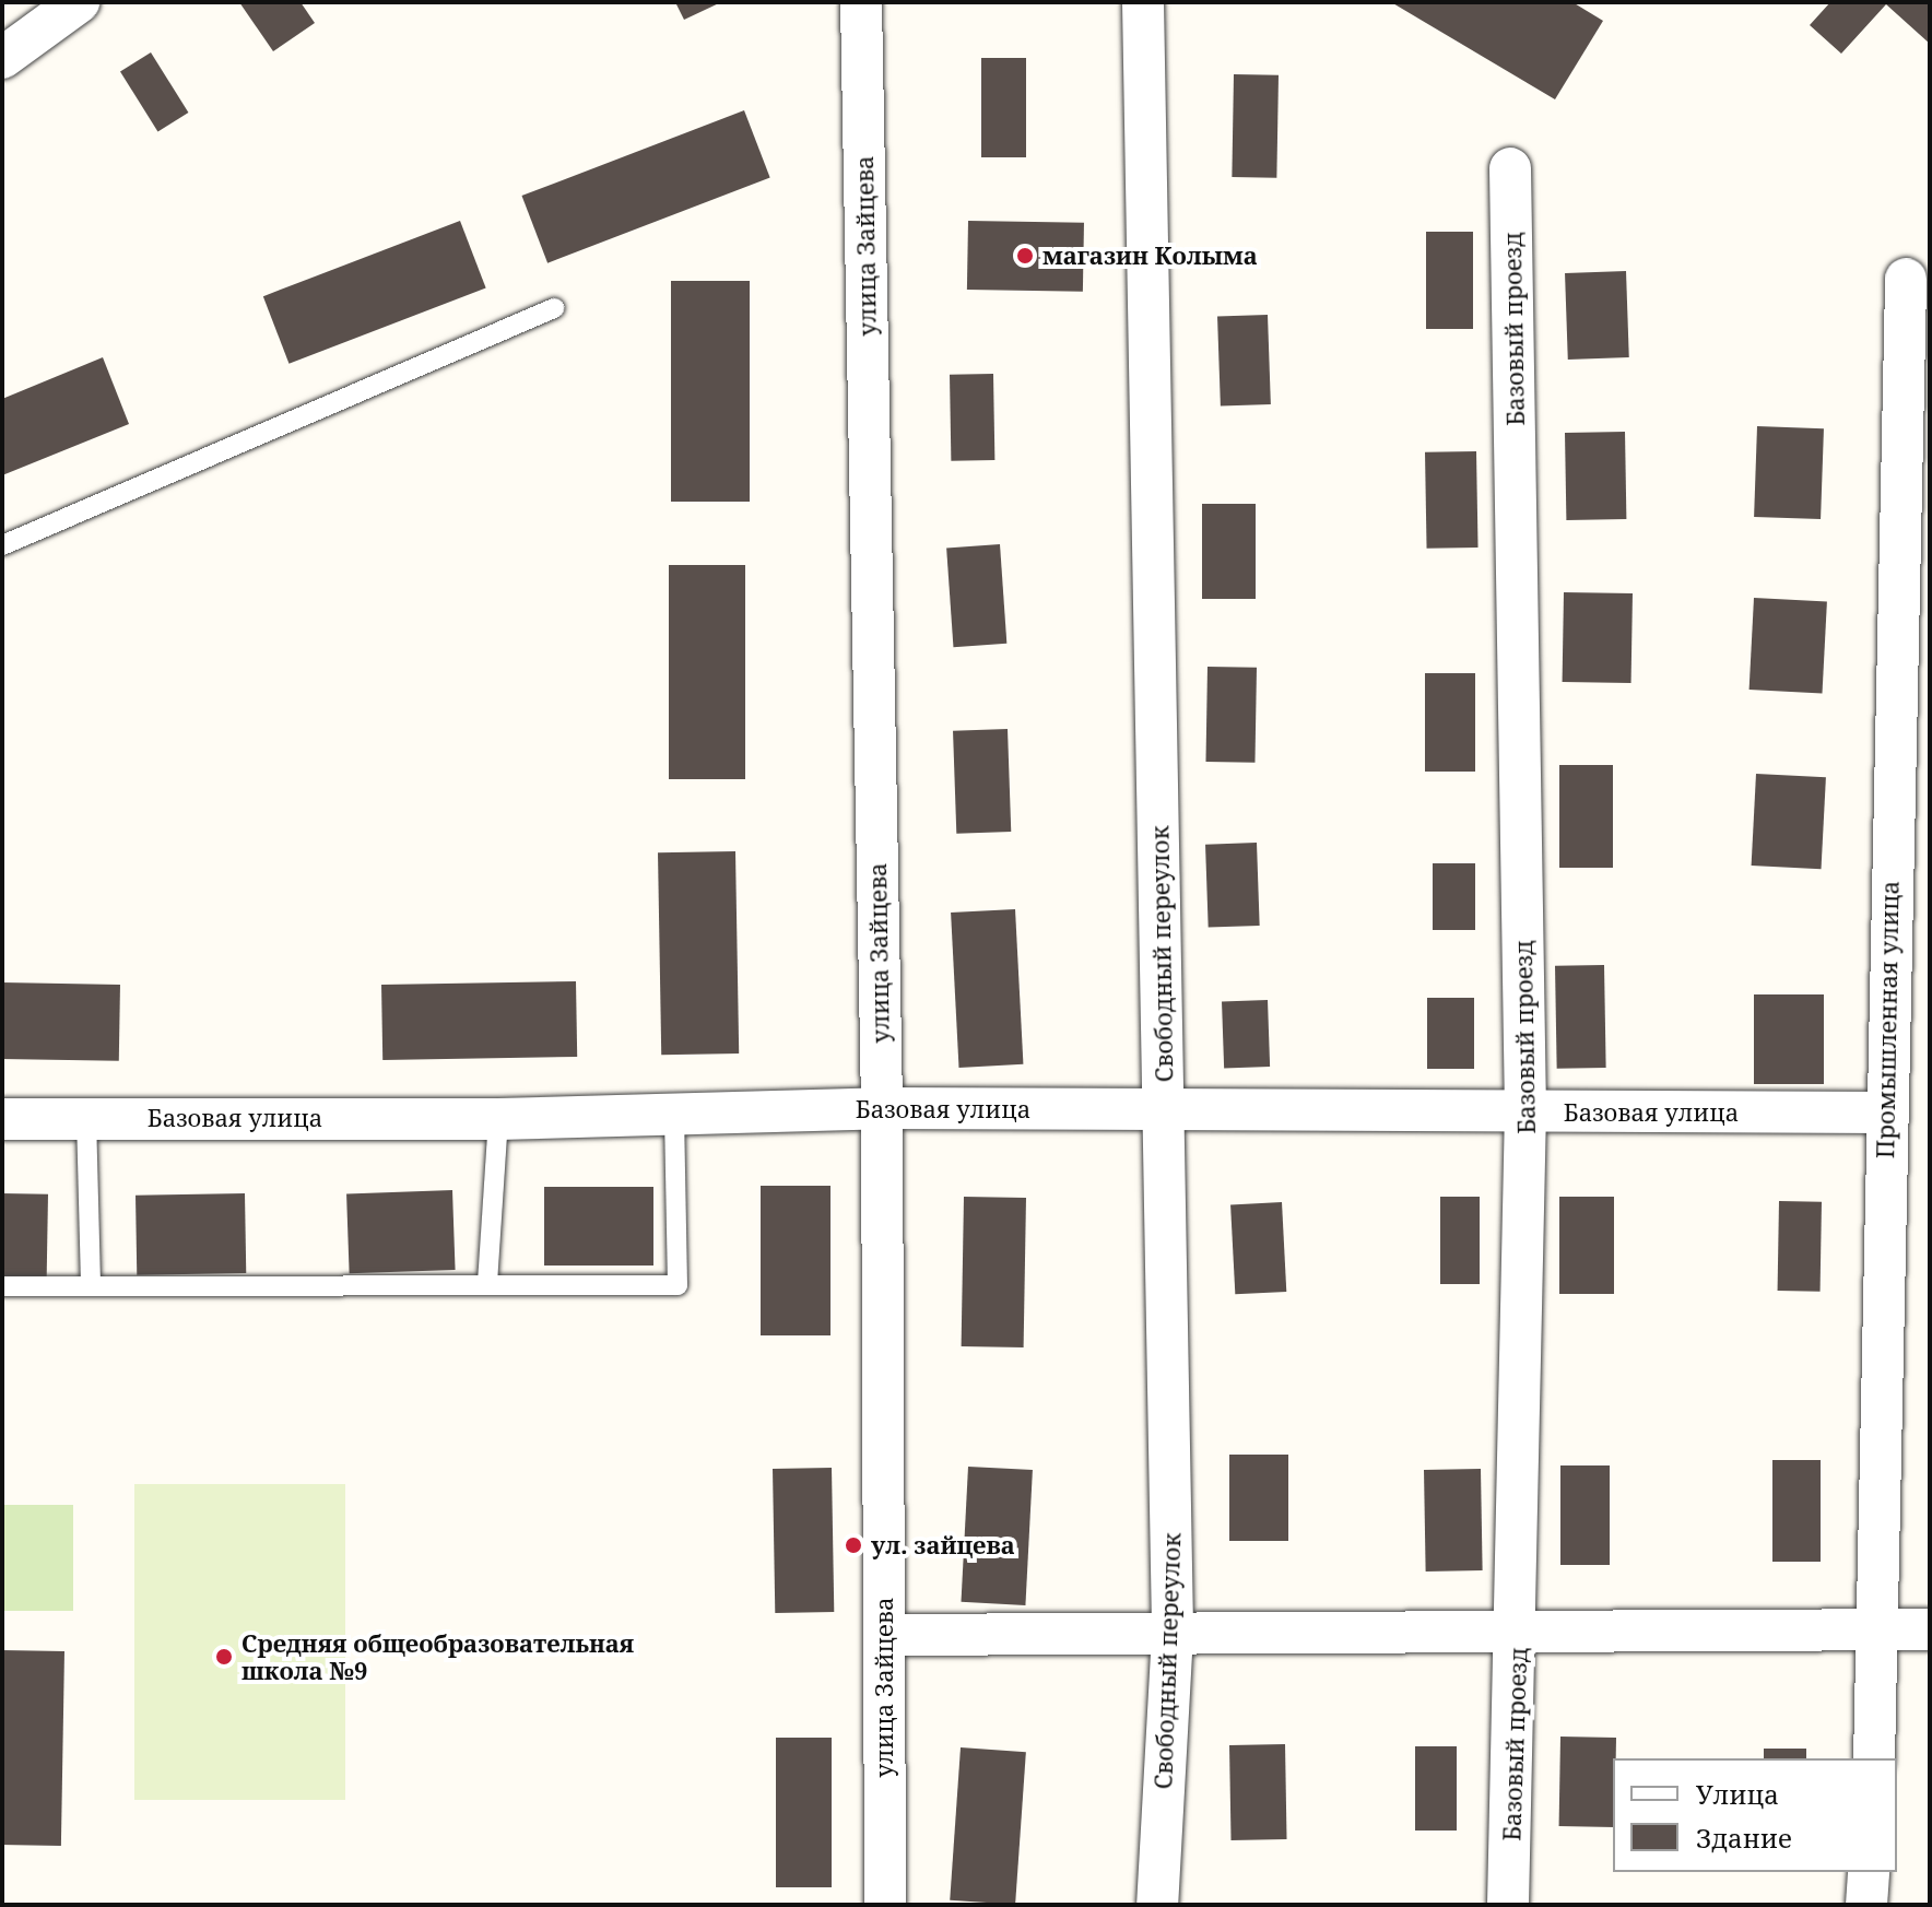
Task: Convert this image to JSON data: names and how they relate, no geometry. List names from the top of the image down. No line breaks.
{"streets":{"street":["улица Зайцева","Базовый проезд","Свободный переулок","Промышленная улица","Базовая улица"]},"crossings":[["улица Зайцева","Базовая улица"],["Базовый проезд","Базовая улица"],["Свободный переулок","Базовая улица"],["Промышленная улица","Базовая улица"]],"places":["магазин Колыма","ул. зайцева","Средняя общеобразовательная школа №9"],"legend":["Улица","Здание"]}
